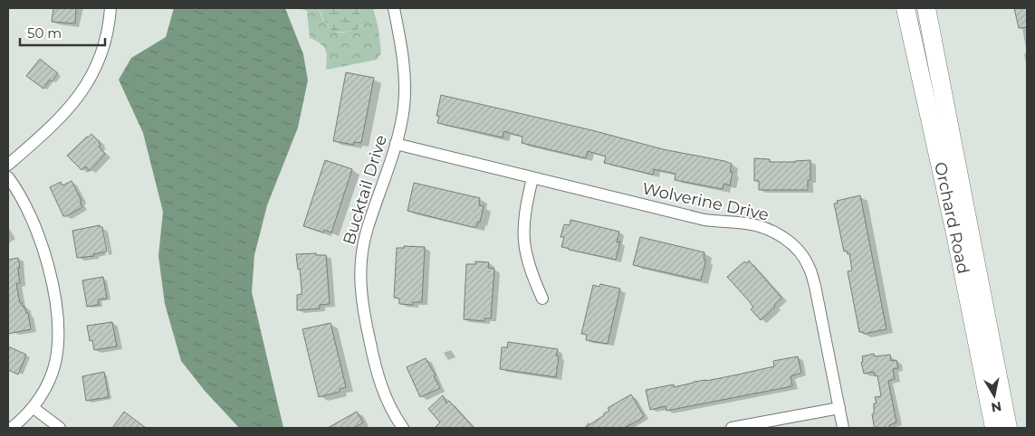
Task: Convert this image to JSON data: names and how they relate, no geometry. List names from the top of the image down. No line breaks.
{"streets":{"main road":["Orchard Road"],"street":["Bucktail Drive","Wolverine Drive"]},"crossings":[["Bucktail Drive","Wolverine Drive"]],"scale_bar":"50 m","north":"bottom"}
